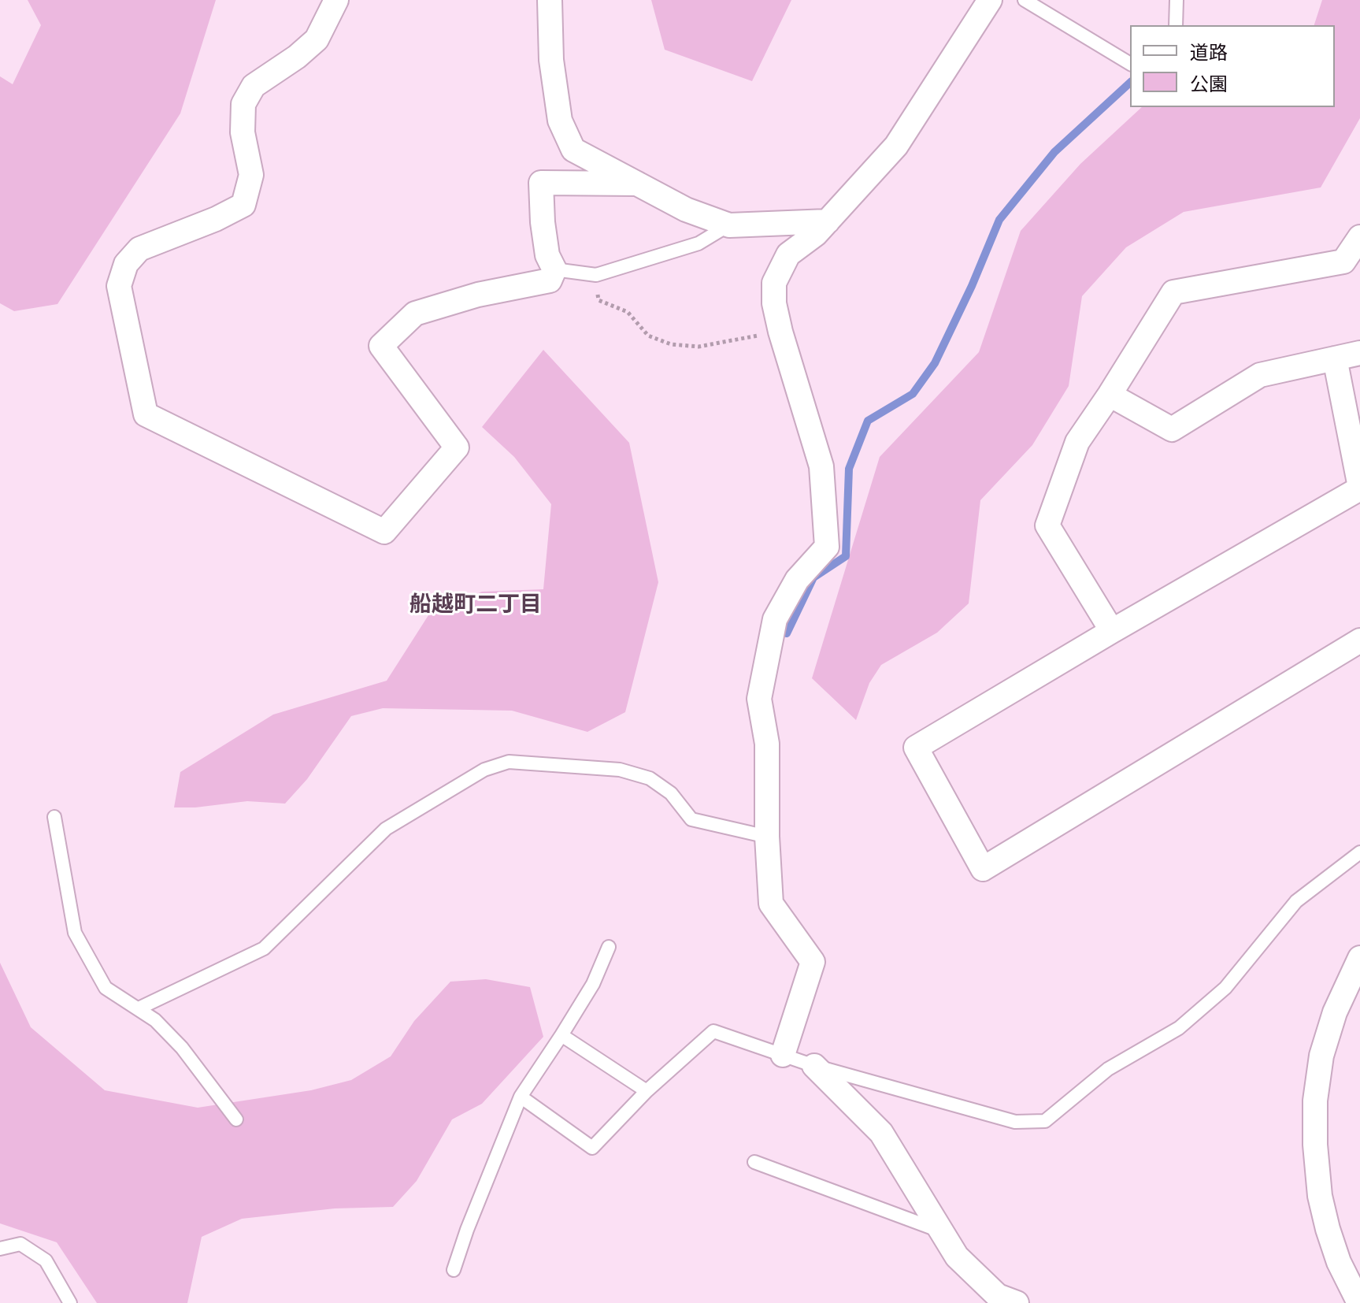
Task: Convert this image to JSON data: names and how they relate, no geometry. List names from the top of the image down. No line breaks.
{"districts":["船越町二丁目"],"legend":["道路","公園"]}
